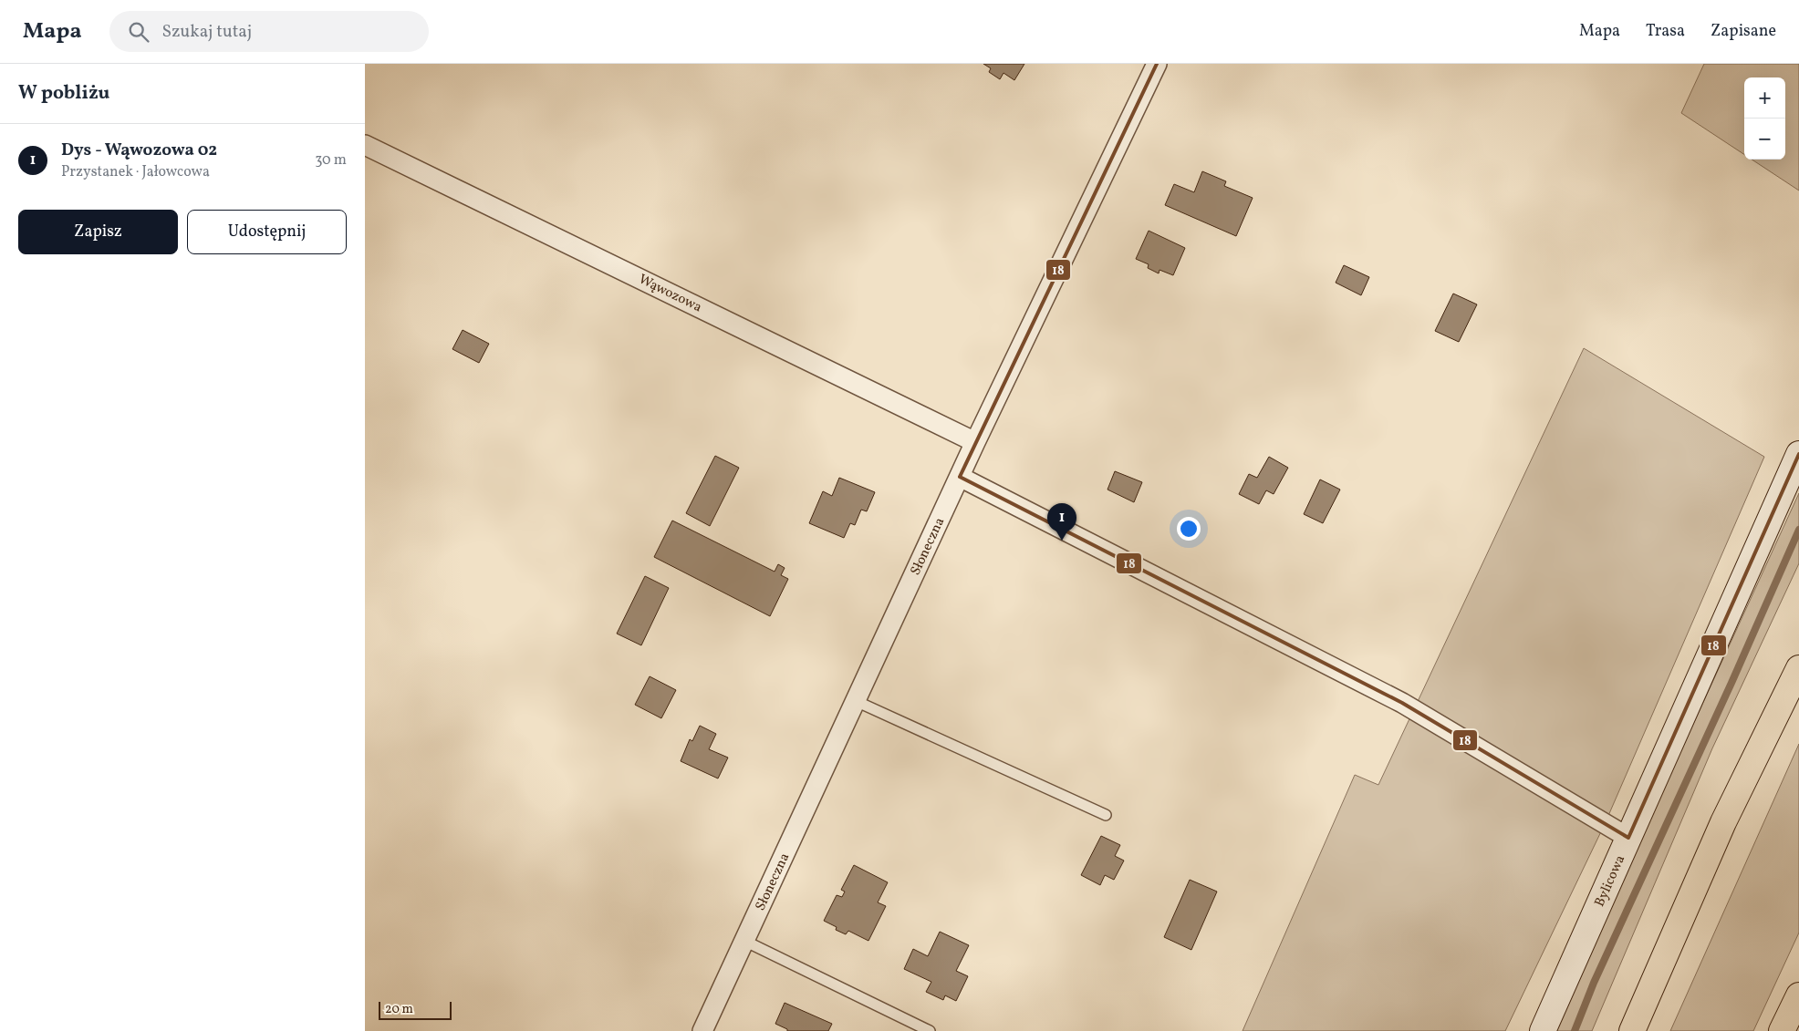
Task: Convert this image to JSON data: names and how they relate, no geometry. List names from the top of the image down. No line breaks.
{"streets":{"street":["Wąwozowa","Słoneczna","Bylicowa"]},"crossings":[["Wąwozowa","Słoneczna"]],"lines":["transit line 18"],"scale_bar":"20 m","page":{"header":"Mapa","search":"Szukaj tutaj","nav":["Mapa","Trasa","Zapisane"],"heading":"W pobliżu","map_buttons":["+","−"],"list":[{"mark":"1","name":"Dys - Wąwozowa 02","note":"Przystanek · Jałowcowa","value":"30 m"}],"buttons":["Zapisz","Udostępnij"],"pins":"1","scale":"20 m"}}
